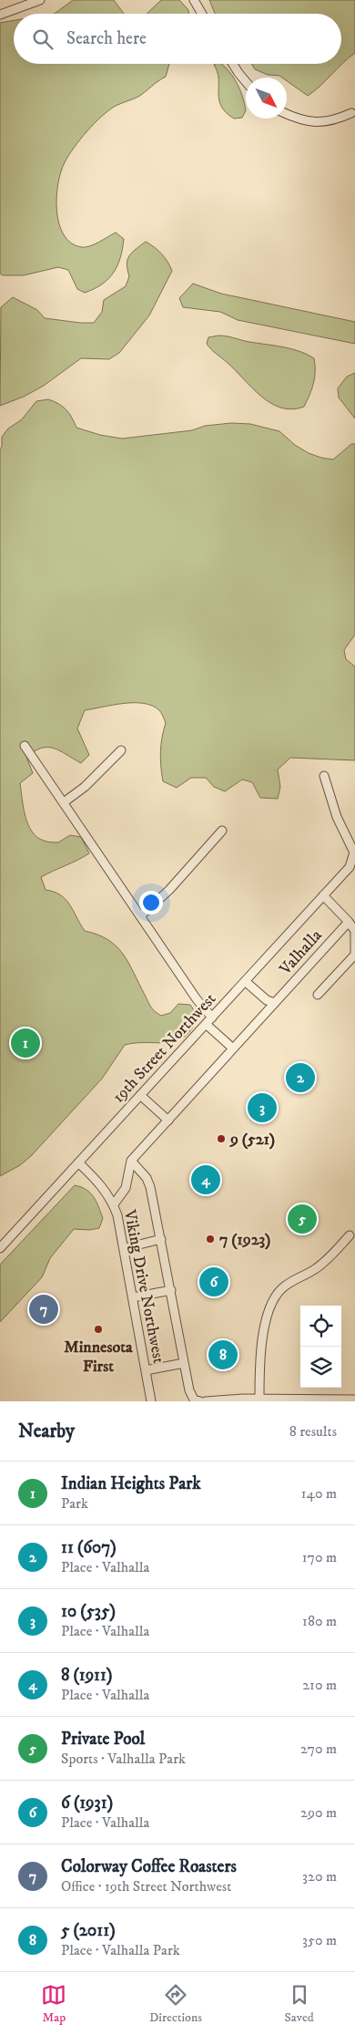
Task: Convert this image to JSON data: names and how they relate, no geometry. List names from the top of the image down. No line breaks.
{"streets":{"street":["Valhalla","19th Street Northwest","Viking Drive Northwest"]},"crossings":[["19th Street Northwest","Viking Drive Northwest"]],"places":["9 (521)","7 (1923)","Minnesota First"],"north":"bottom right","page":{"search":"Search here","pins":["1","2","3","4","5","6","7","8"],"heading":["Nearby","8 results"],"list":[{"mark":"1","name":"Indian Heights Park","note":"Park","value":"140 m"},{"mark":"2","name":"11 (607)","note":"Place · Valhalla","value":"170 m"},{"mark":"3","name":"10 (535)","note":"Place · Valhalla","value":"180 m"},{"mark":"4","name":"8 (1911)","note":"Place · Valhalla","value":"210 m"},{"mark":"5","name":"Private Pool","note":"Sports · Valhalla Park","value":"270 m"},{"mark":"6","name":"6 (1931)","note":"Place · Valhalla","value":"290 m"},{"mark":"7","name":"Colorway Coffee Roasters","note":"Office · 19th Street Northwest","value":"320 m"},{"mark":"8","name":"5 (2011)","note":"Place · Valhalla Park","value":"350 m"}],"nav":["Map","Directions","Saved"]}}
